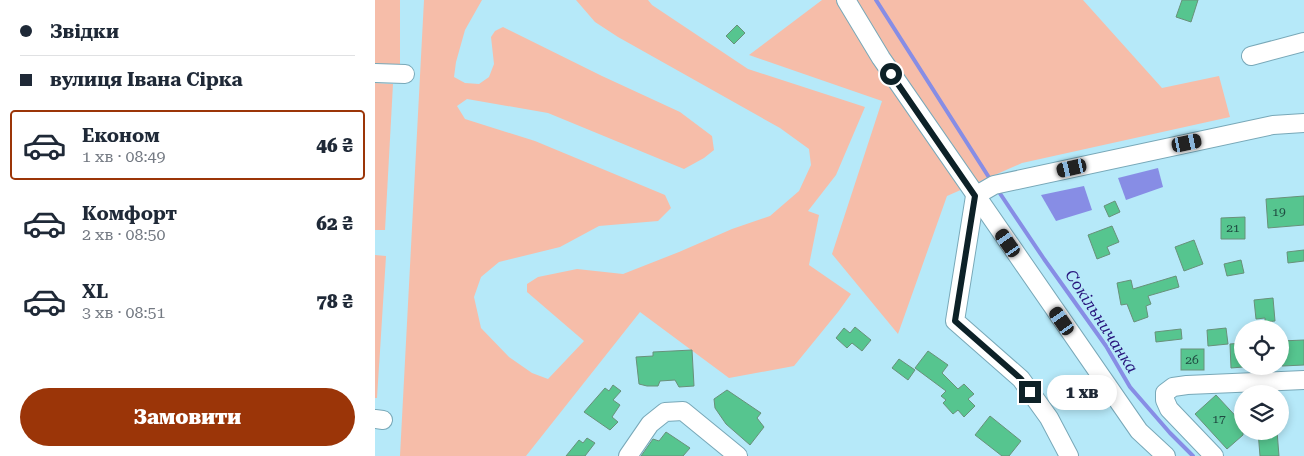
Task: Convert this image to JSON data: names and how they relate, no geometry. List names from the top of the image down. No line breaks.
{"water":["Сокільничанка"],"house_numbers":["19","21","26","17"],"page":{"banner":["Звідки","вулиця Івана Сірка"],"list":[{"name":"Економ","note":"1 хв · 08:49","value":"46 ₴"},{"name":"Комфорт","note":"2 хв · 08:50","value":"62 ₴"},{"name":"XL","note":"3 хв · 08:51","value":"78 ₴"}],"bubble":"1 хв","buttons":"Замовити"}}
